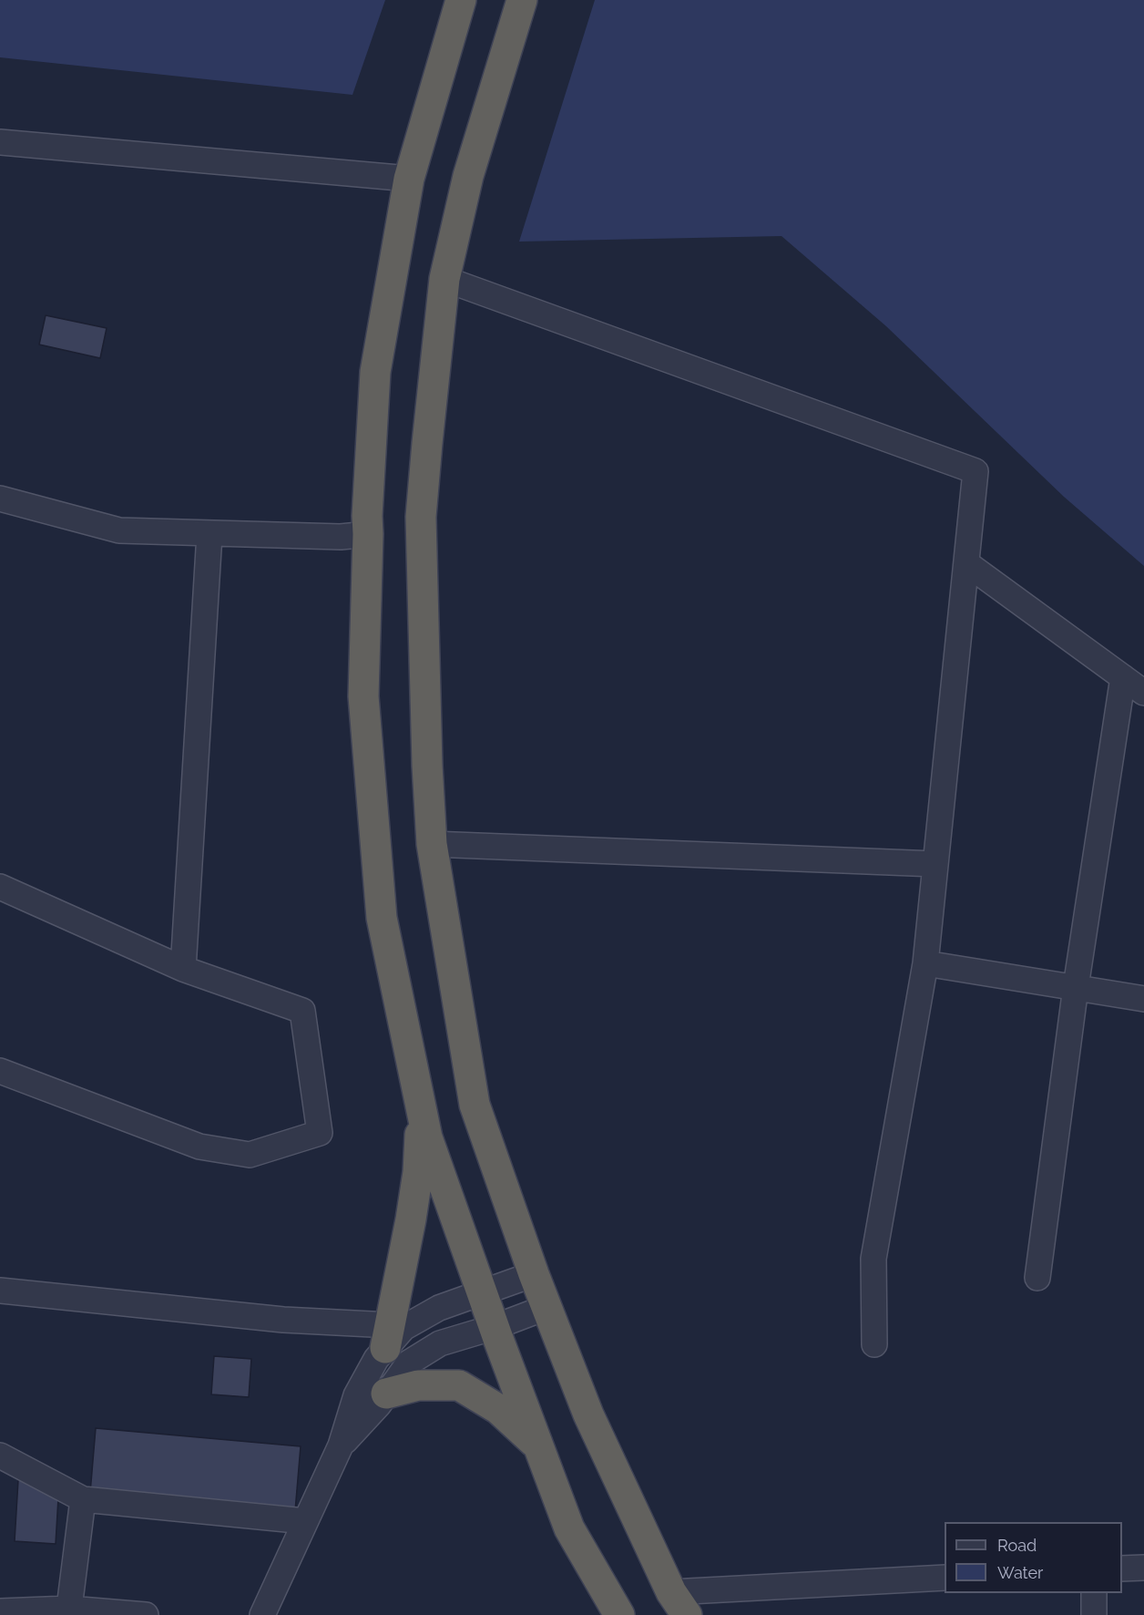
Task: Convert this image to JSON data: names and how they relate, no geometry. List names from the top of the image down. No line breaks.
{"legend":["Road","Water"]}
